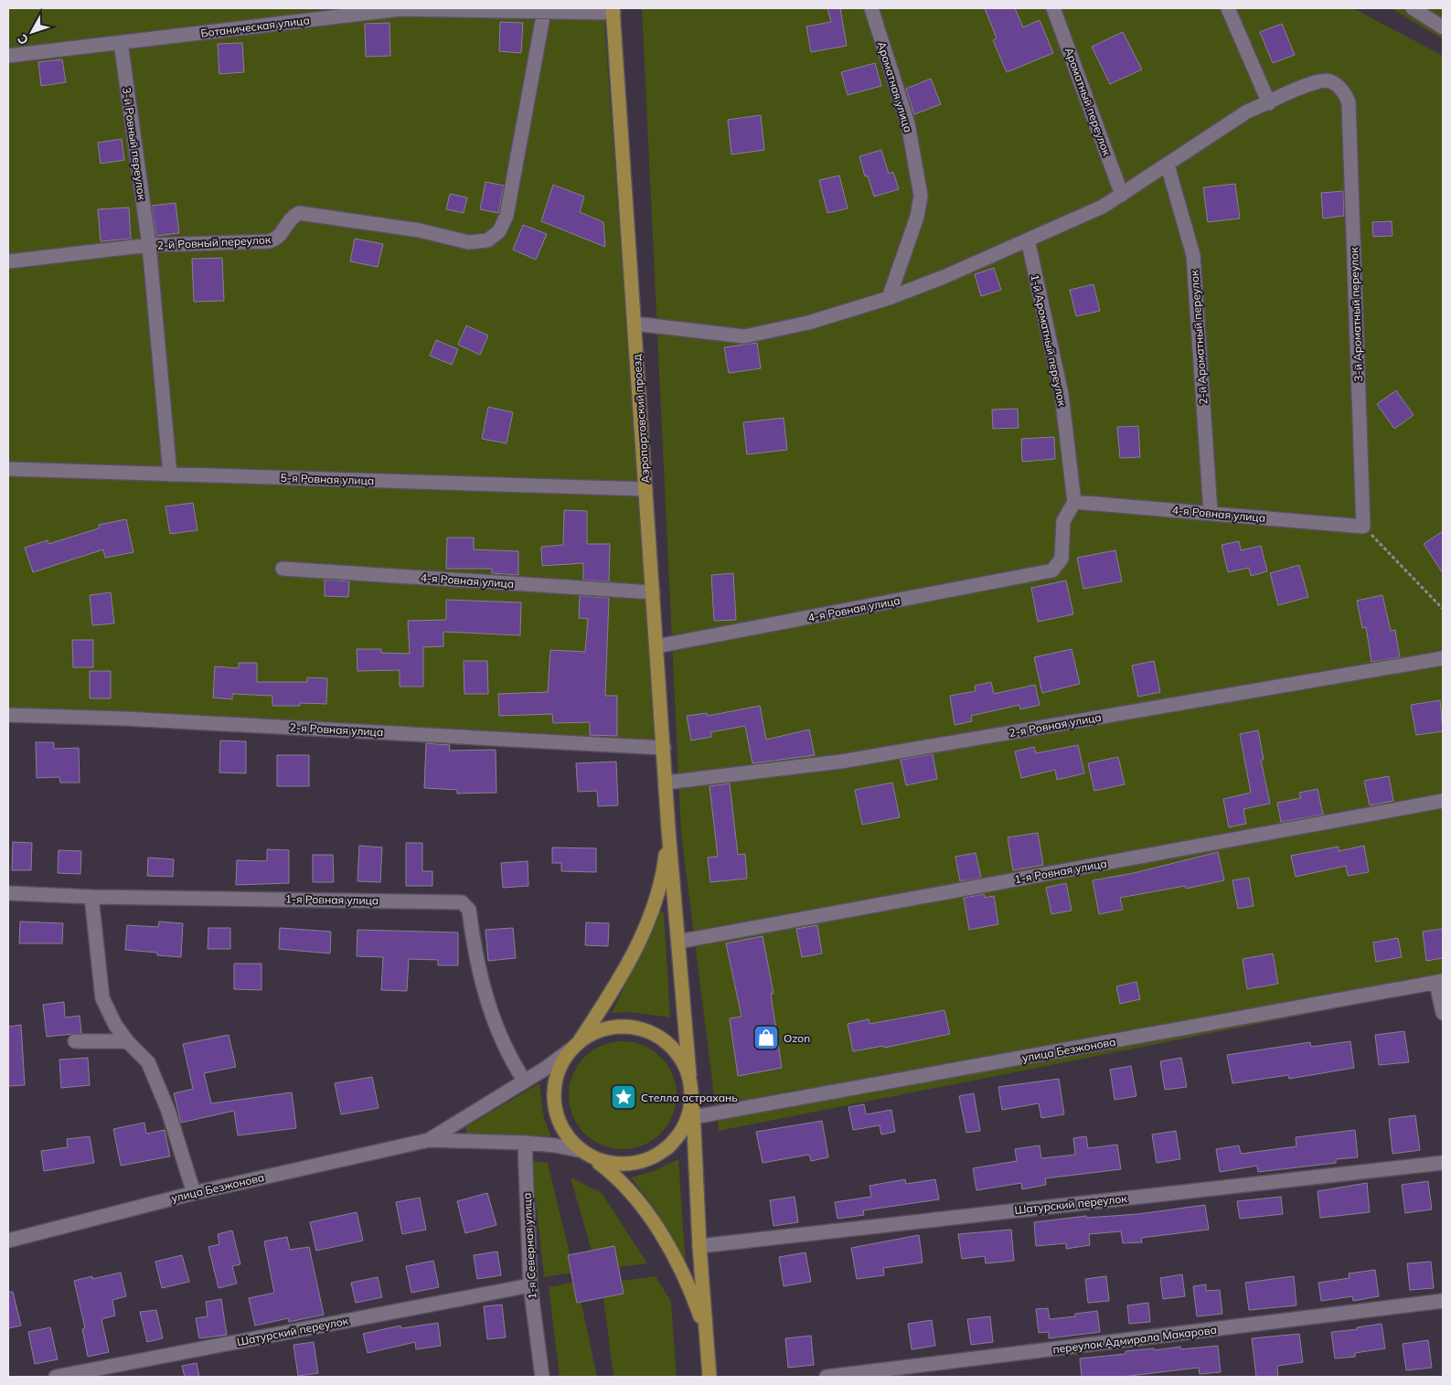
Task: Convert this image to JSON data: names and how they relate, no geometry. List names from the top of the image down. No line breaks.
{"streets":{"main road":["Аэропортовский проезд"],"street":["Ботаническая улица","Ароматная улица","Ароматный переулок","3-й Ровный переулок","2-й Ровный переулок","3-й Ароматный переулок","2-й Ароматный переулок","1-й Ароматный переулок","5-я Ровная улица","4-я Ровная улица","2-я Ровная улица","1-я Ровная улица","улица Безжонова","Шатурский переулок","1-я Северная улица","переулок Адмирала Макарова"]},"crossings":[["Ботаническая улица","3-й Ровный переулок"],["Ботаническая улица","2-й Ровный переулок"],["Ботаническая улица","Аэропортовский проезд"],["3-й Ровный переулок","2-й Ровный переулок"],["3-й Ровный переулок","5-я Ровная улица"],["3-й Ароматный переулок","4-я Ровная улица"],["2-й Ароматный переулок","4-я Ровная улица"],["1-й Ароматный переулок","4-я Ровная улица"],["Аэропортовский проезд","5-я Ровная улица"],["Аэропортовский проезд","4-я Ровная улица"],["Аэропортовский проезд","2-я Ровная улица"],["Шатурский переулок","1-я Северная улица"]],"places":{"shop":["Ozon"],"place":["Стелла астрахань"]},"north":"bottom left"}
